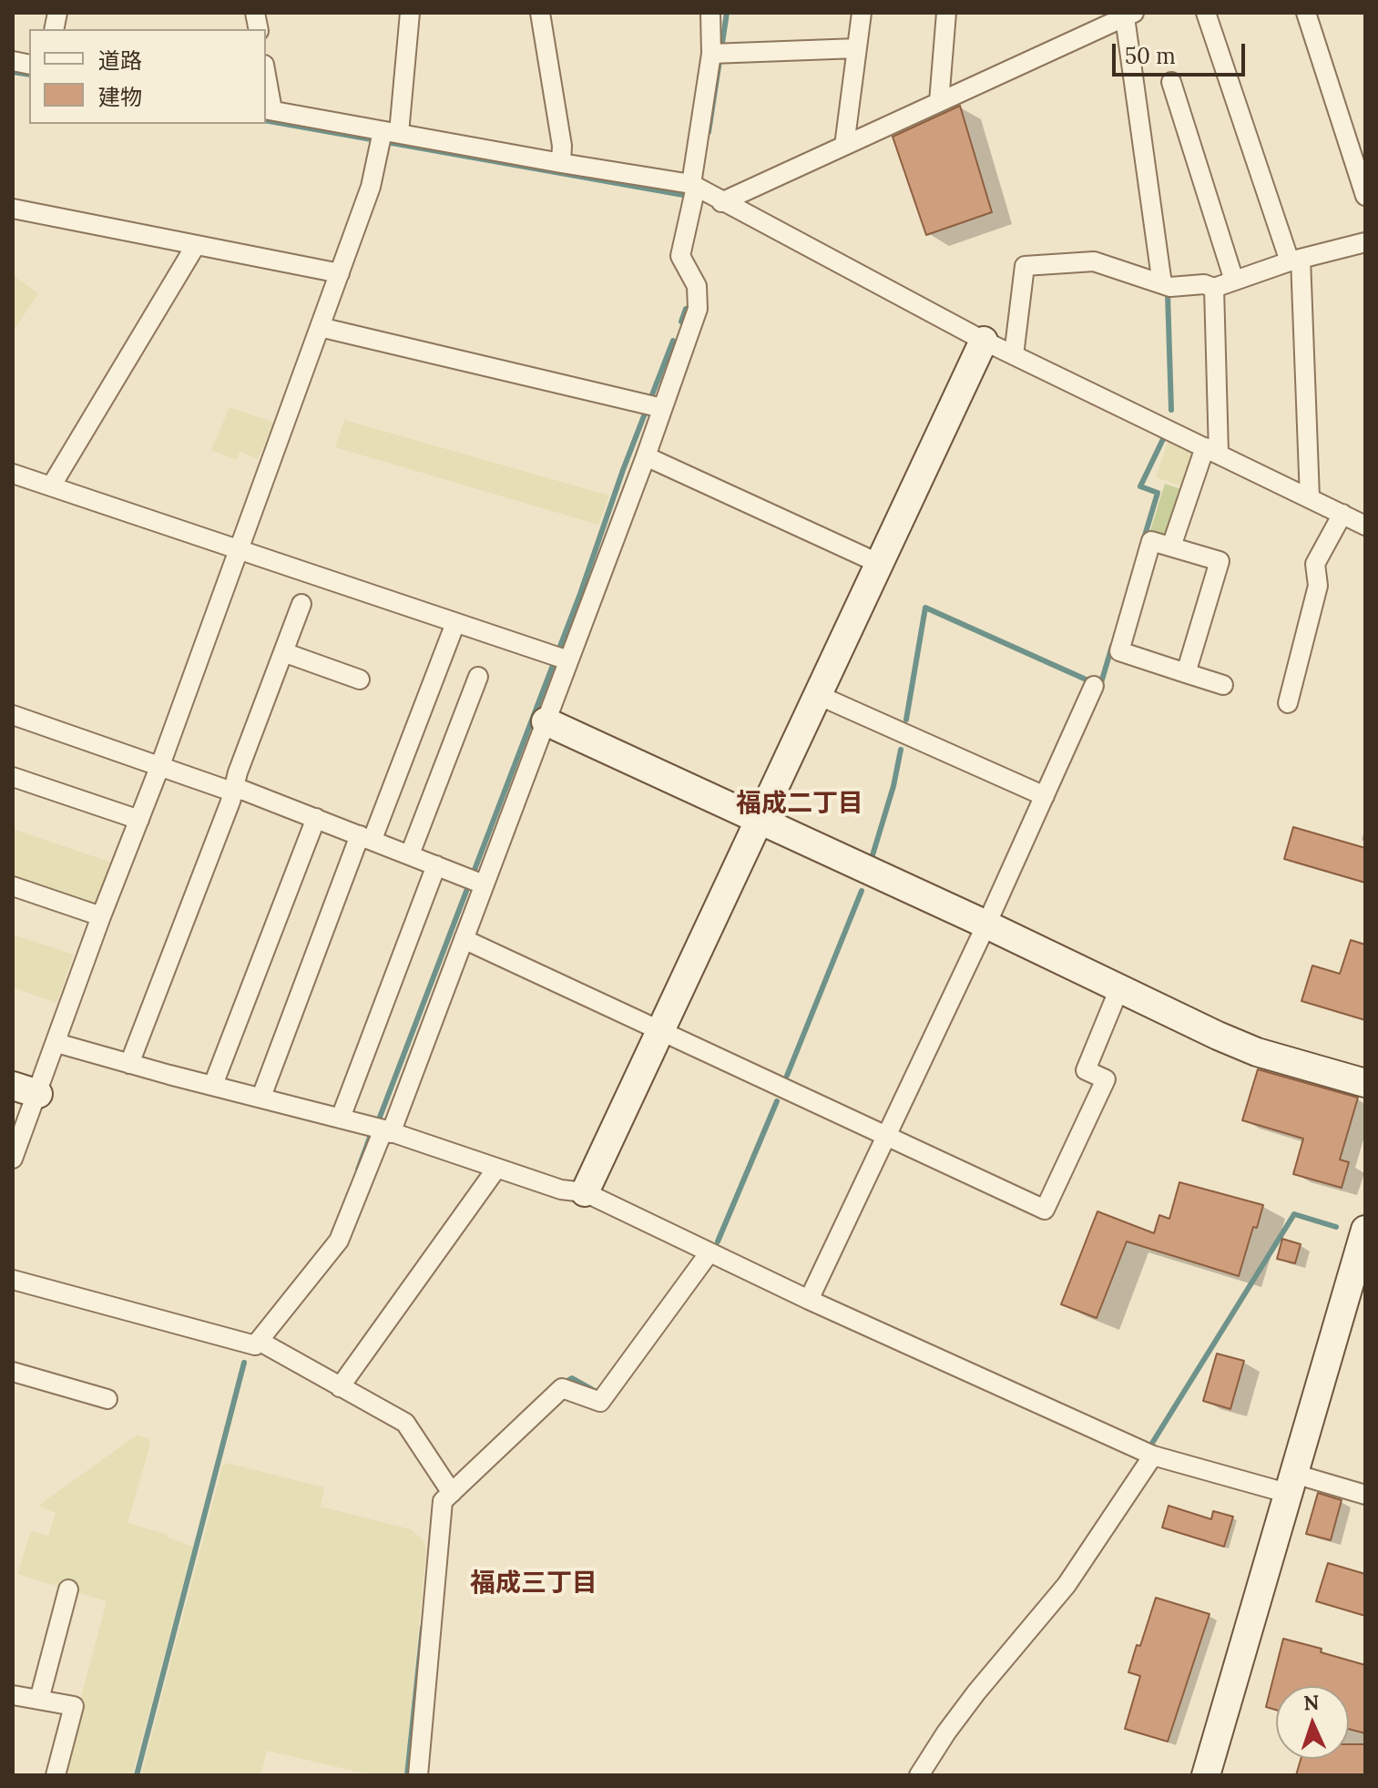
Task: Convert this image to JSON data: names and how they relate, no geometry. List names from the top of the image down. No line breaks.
{"districts":["福成二丁目","福成三丁目"],"legend":["道路","建物"],"scale_bar":"50 m","north":"top"}
